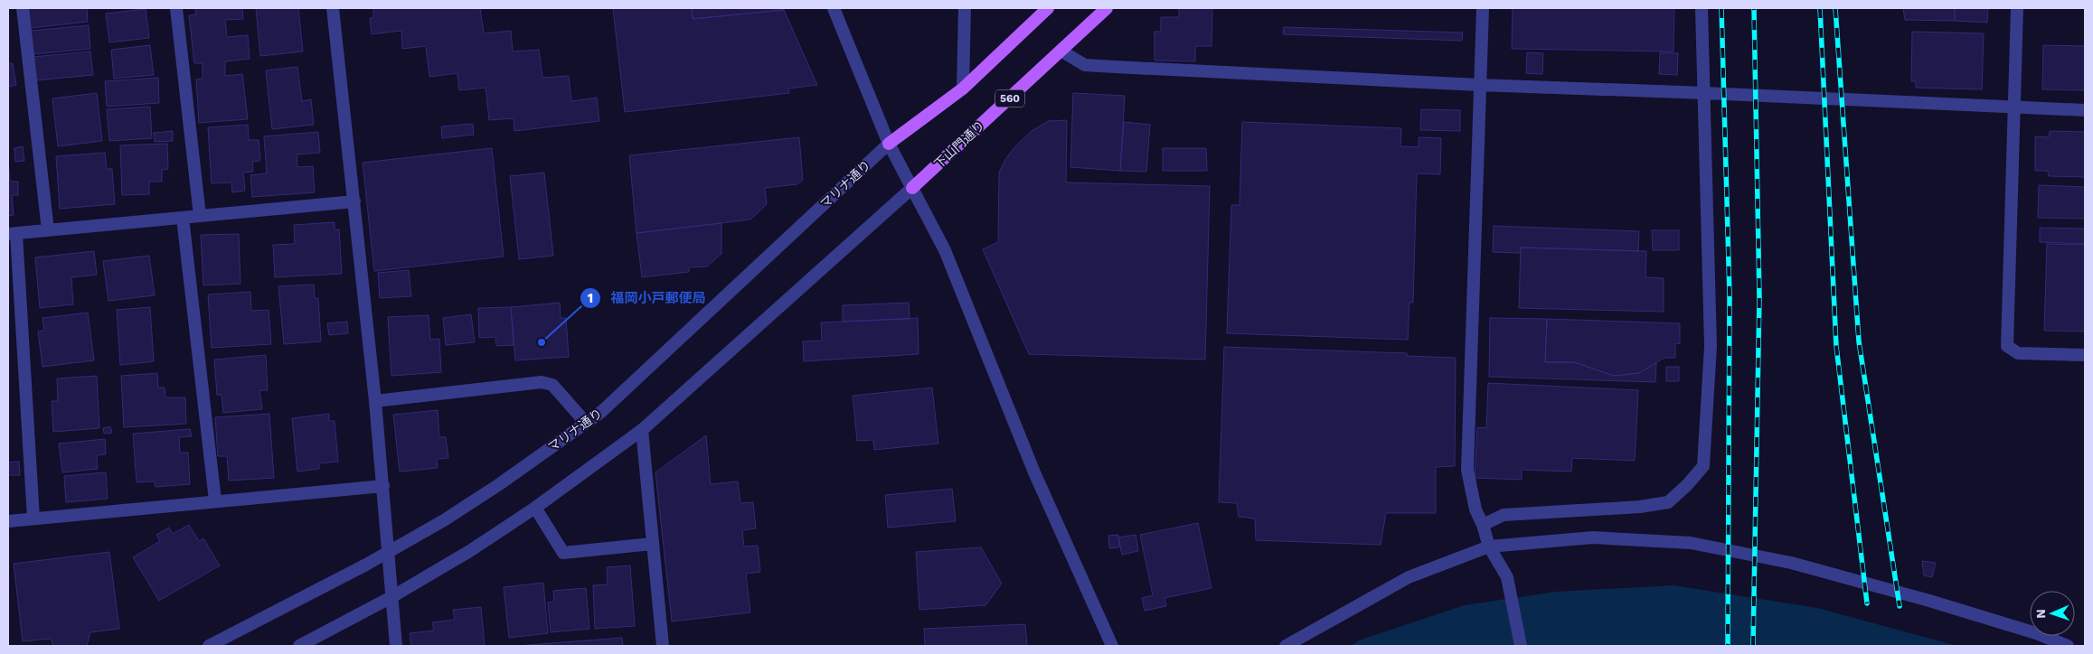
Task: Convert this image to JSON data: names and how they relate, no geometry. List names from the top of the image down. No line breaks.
{"streets":{"main road":["560","下山門通り"],"street":["マリナ通り"]},"places":["福岡小戸郵便局"],"north":"left"}
